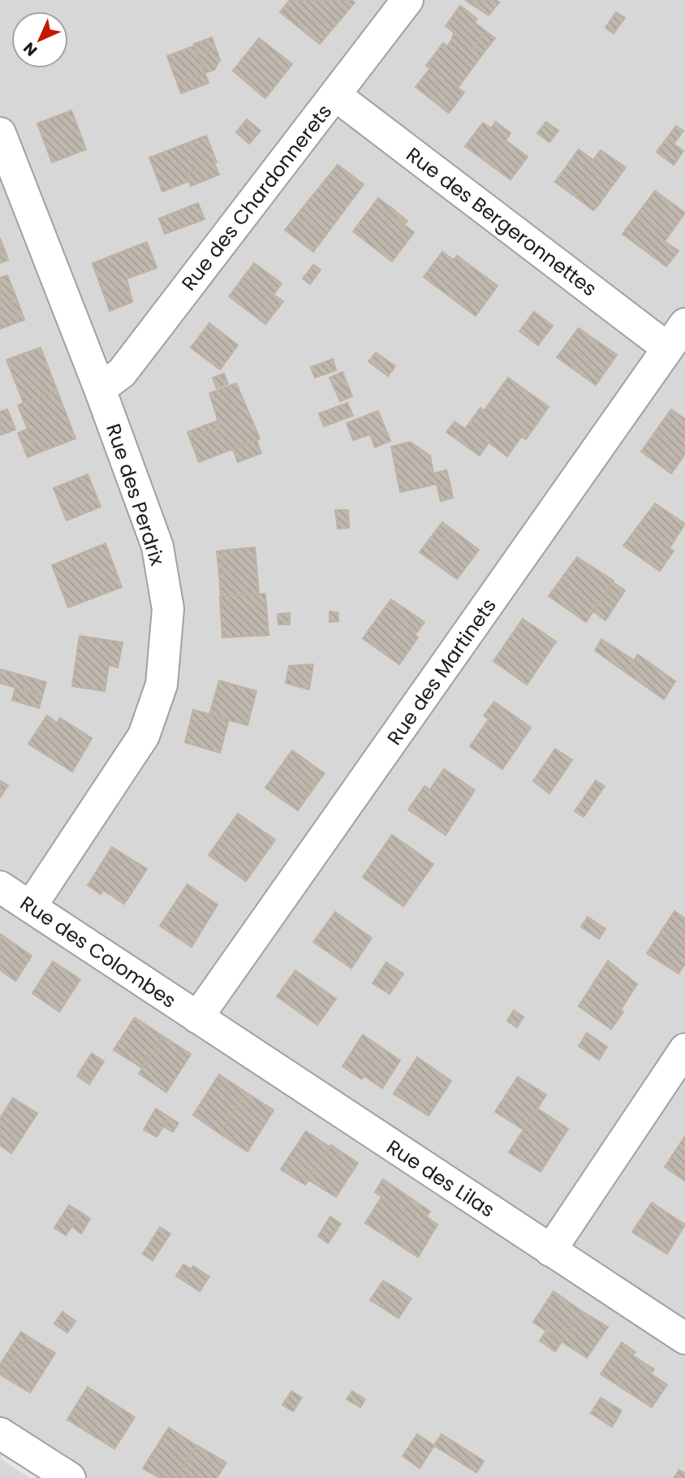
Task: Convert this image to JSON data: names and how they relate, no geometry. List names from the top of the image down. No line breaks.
{"streets":{"street":["Rue des Chardonnerets","Rue des Bergeronnettes","Rue des Perdrix","Rue des Martinets","Rue des Colombes","Rue des Lilas"]},"crossings":[["Rue des Chardonnerets","Rue des Bergeronnettes"],["Rue des Chardonnerets","Rue des Perdrix"],["Rue des Bergeronnettes","Rue des Martinets"],["Rue des Perdrix","Rue des Colombes"],["Rue des Martinets","Rue des Colombes"],["Rue des Martinets","Rue des Lilas"],["Rue des Colombes","Rue des Lilas"]],"north":"bottom left"}
